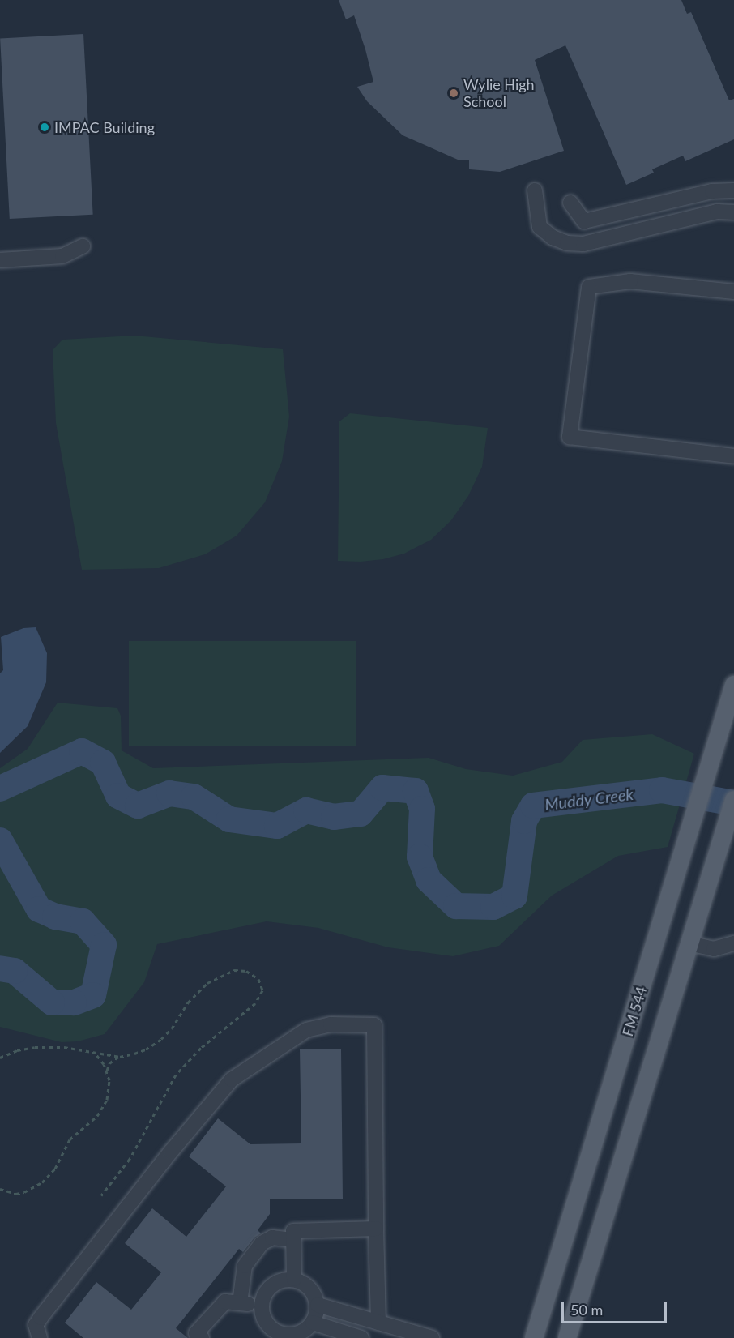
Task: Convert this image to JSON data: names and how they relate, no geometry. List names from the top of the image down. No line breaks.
{"streets":{"main road":["FM 544"]},"water":["Muddy Creek"],"places":["Wylie High School","IMPAC Building"],"scale_bar":"50 m"}
